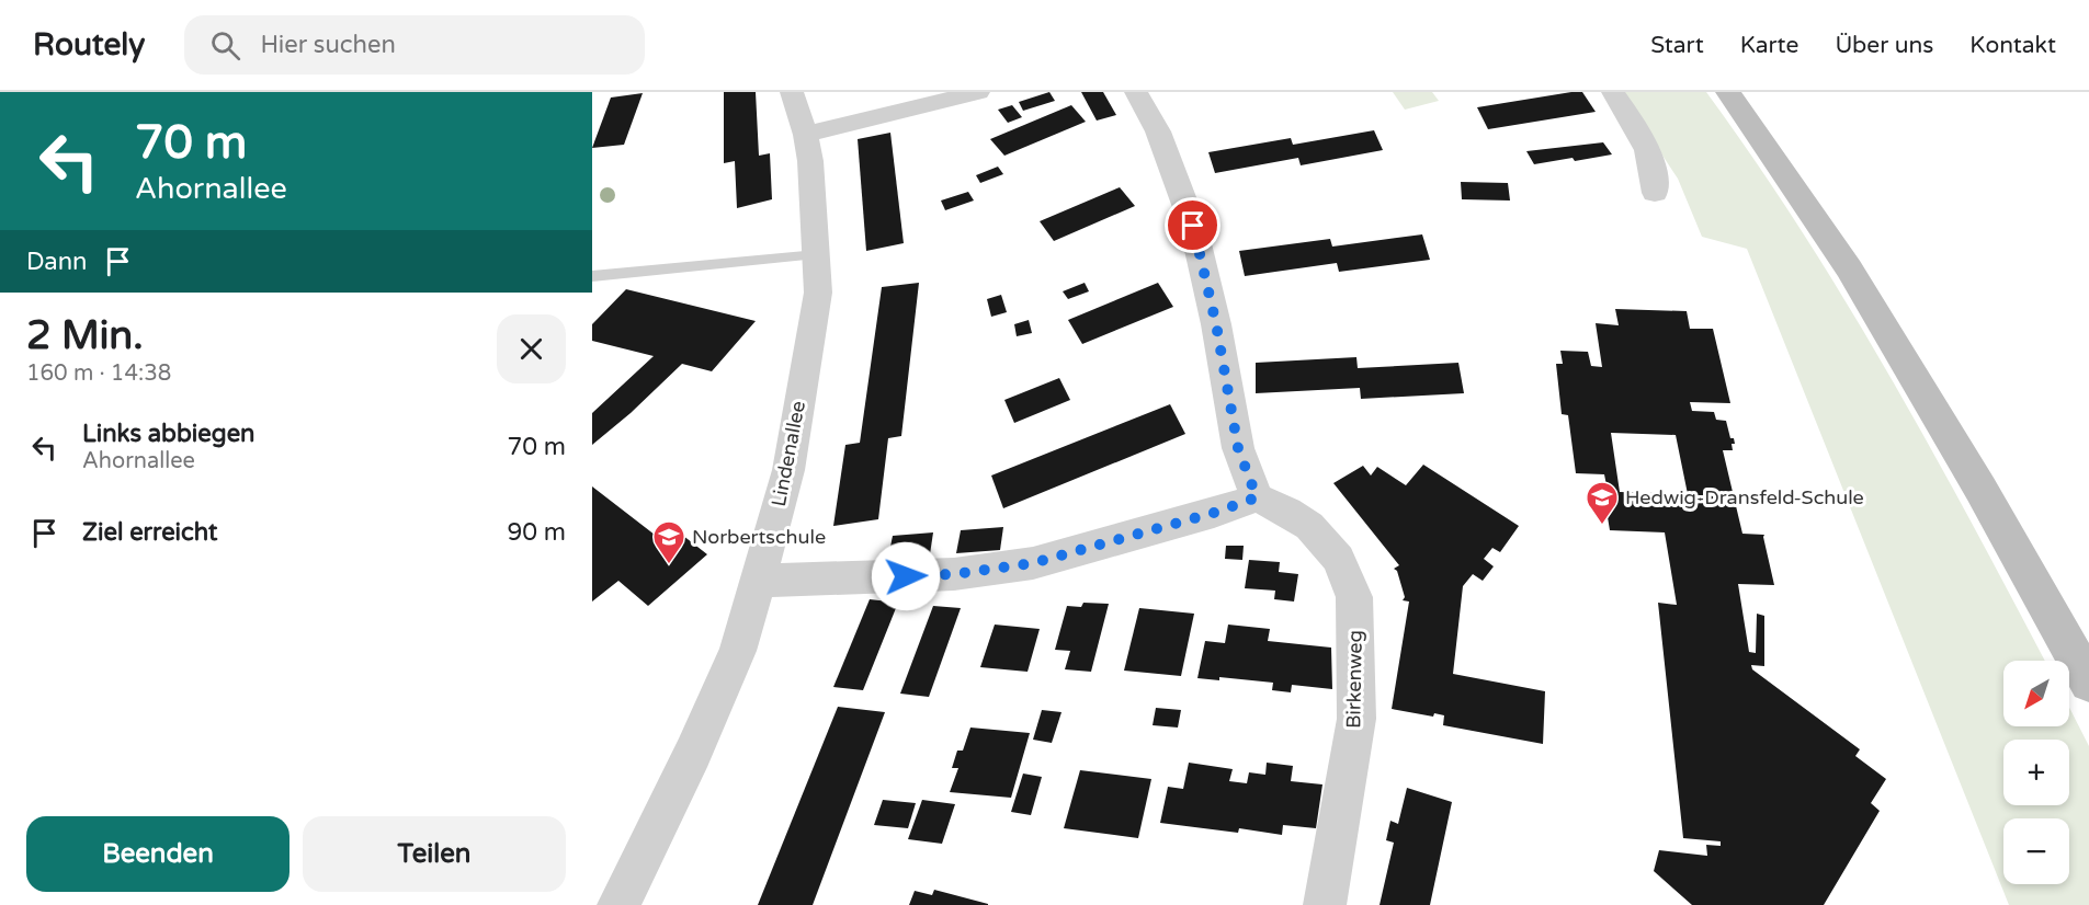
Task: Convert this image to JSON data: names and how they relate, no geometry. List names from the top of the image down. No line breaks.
{"streets":{"street":["Lindenallee","Birkenweg"]},"places":{"school or university":["Hedwig-Dransfeld-Schule","Norbertschule"]},"north":"bottom left","page":{"header":"Routely","search":"Hier suchen","nav":["Start","Karte","Über uns","Kontakt"],"turn":["70 m","Ahornallee"],"then":"Dann","heading":["2 Min.","160 m · 14:38"],"list":[{"name":"Links abbiegen","note":"Ahornallee","value":"70 m"},{"name":"Ziel erreicht","value":"90 m"}],"map_buttons":["+","−"],"buttons":["Beenden","Teilen"]}}
